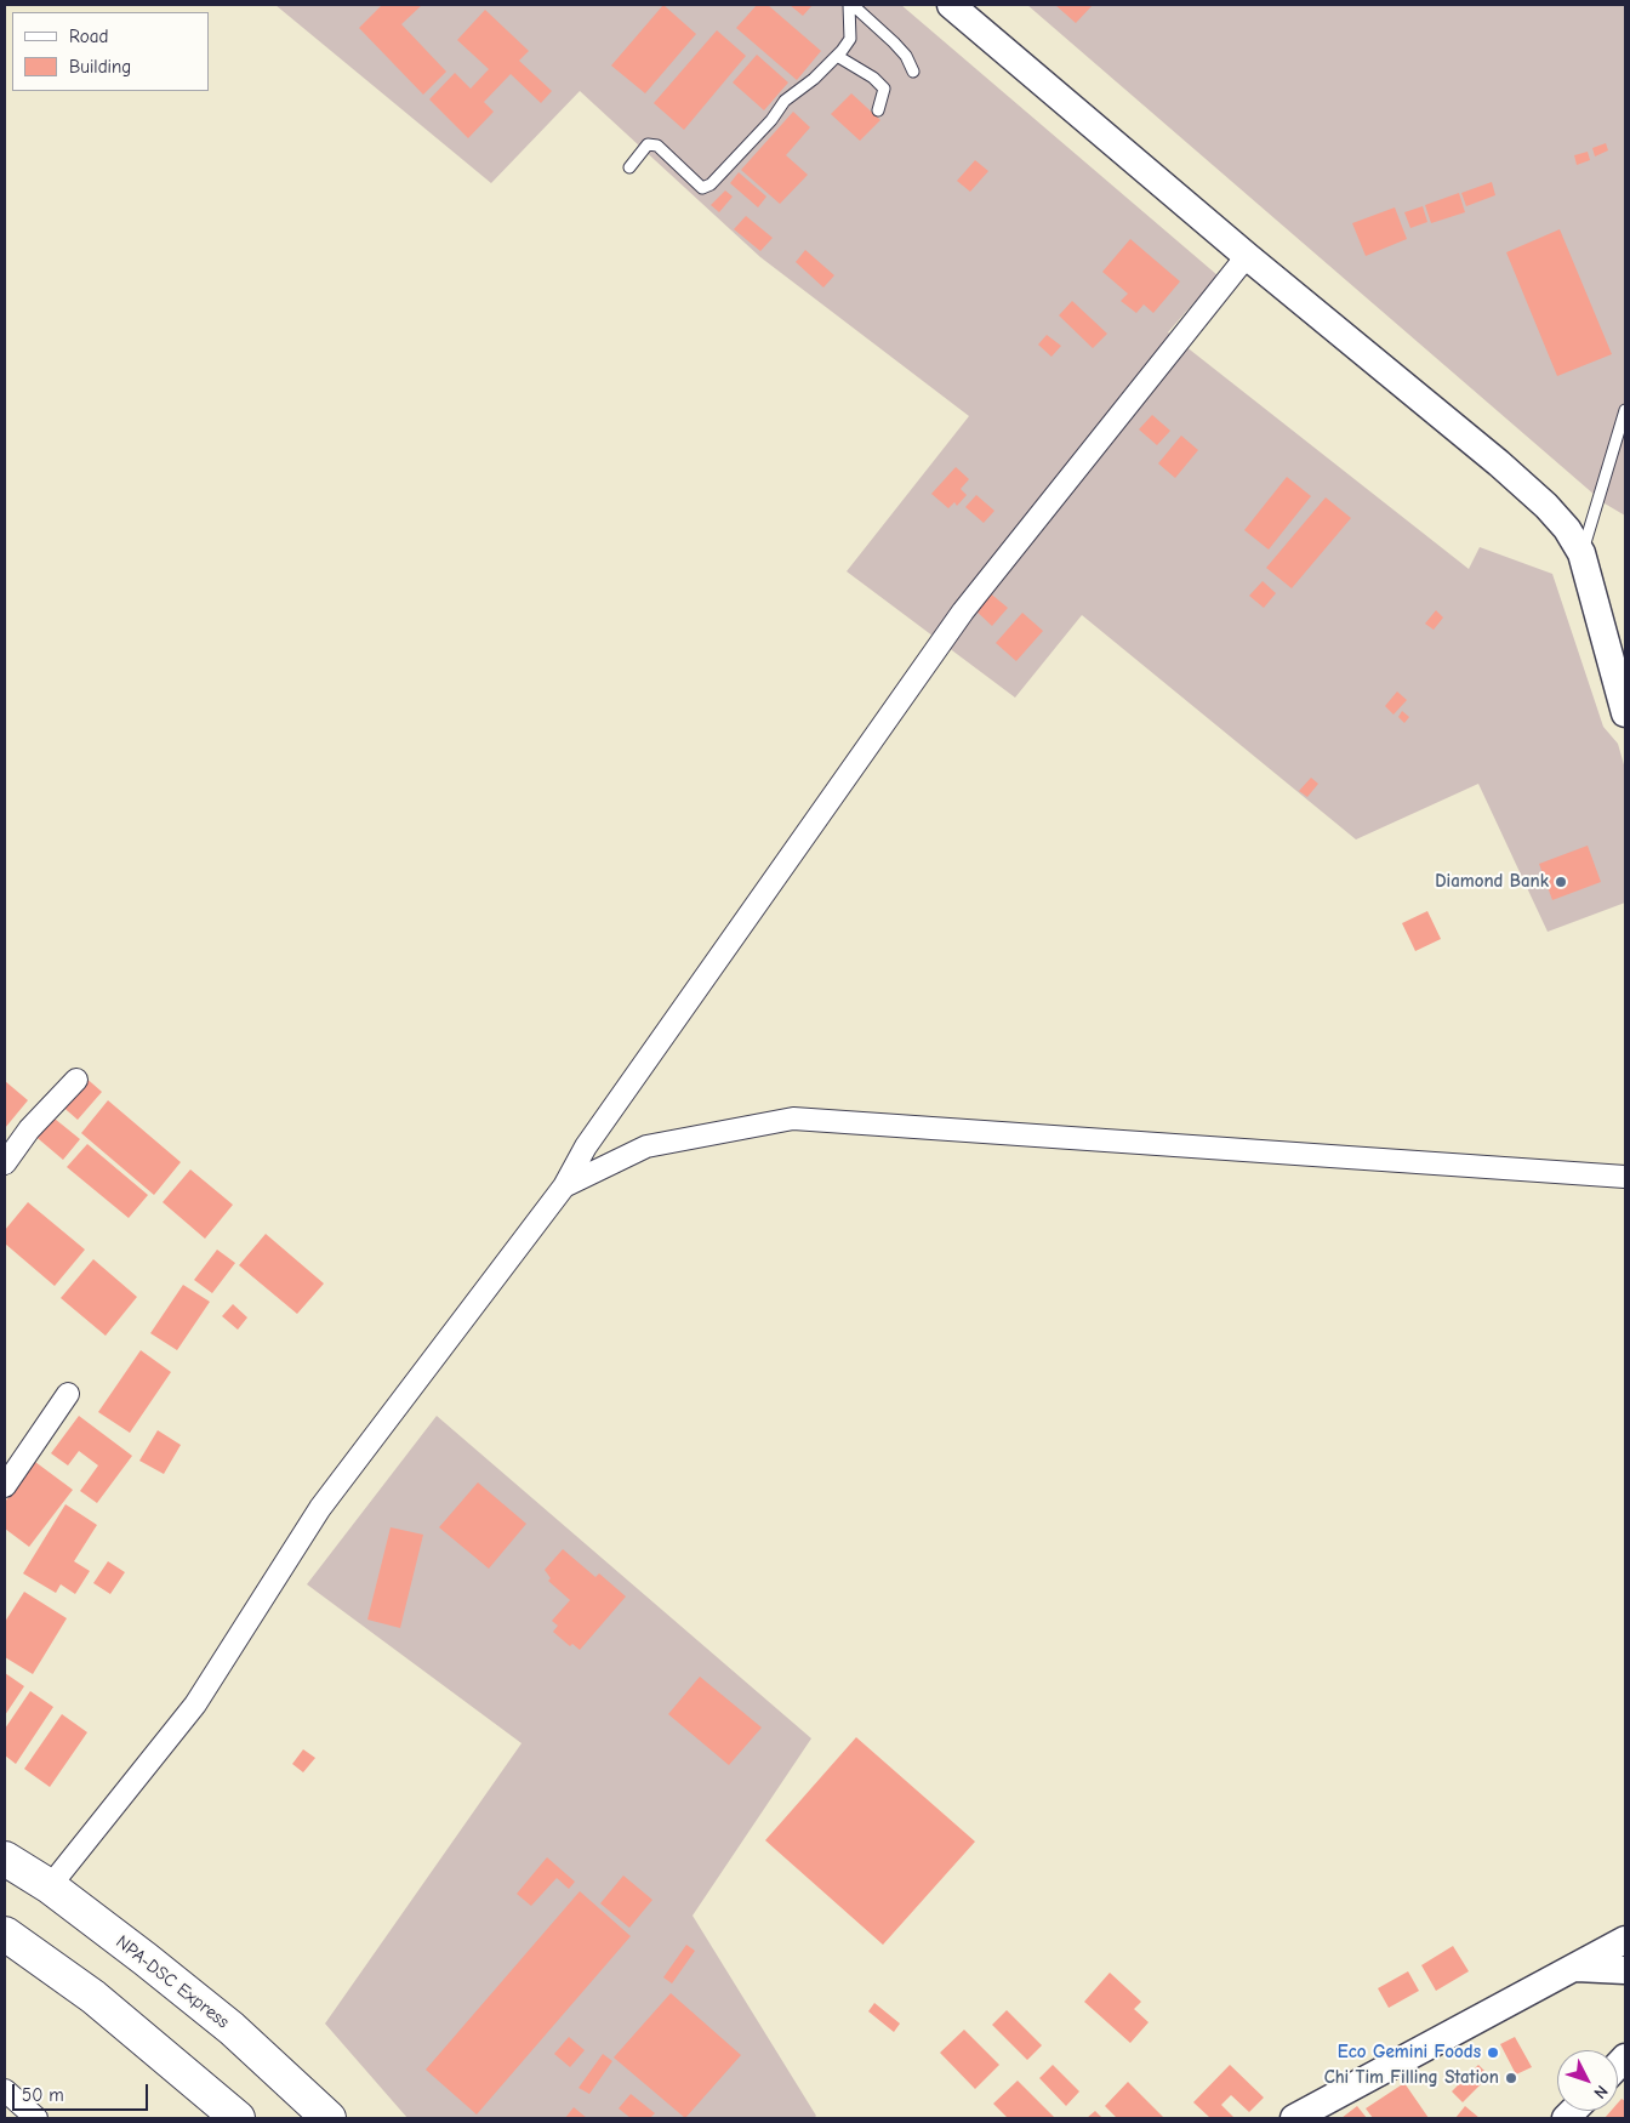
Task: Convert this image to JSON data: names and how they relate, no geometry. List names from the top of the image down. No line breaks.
{"streets":{"main road":["NPA-DSC Express"]},"places":["Diamond Bank","Eco Gemini Foods","Chi Tim Filling Station"],"legend":["Road","Building"],"scale_bar":"50 m","north":"bottom right"}
